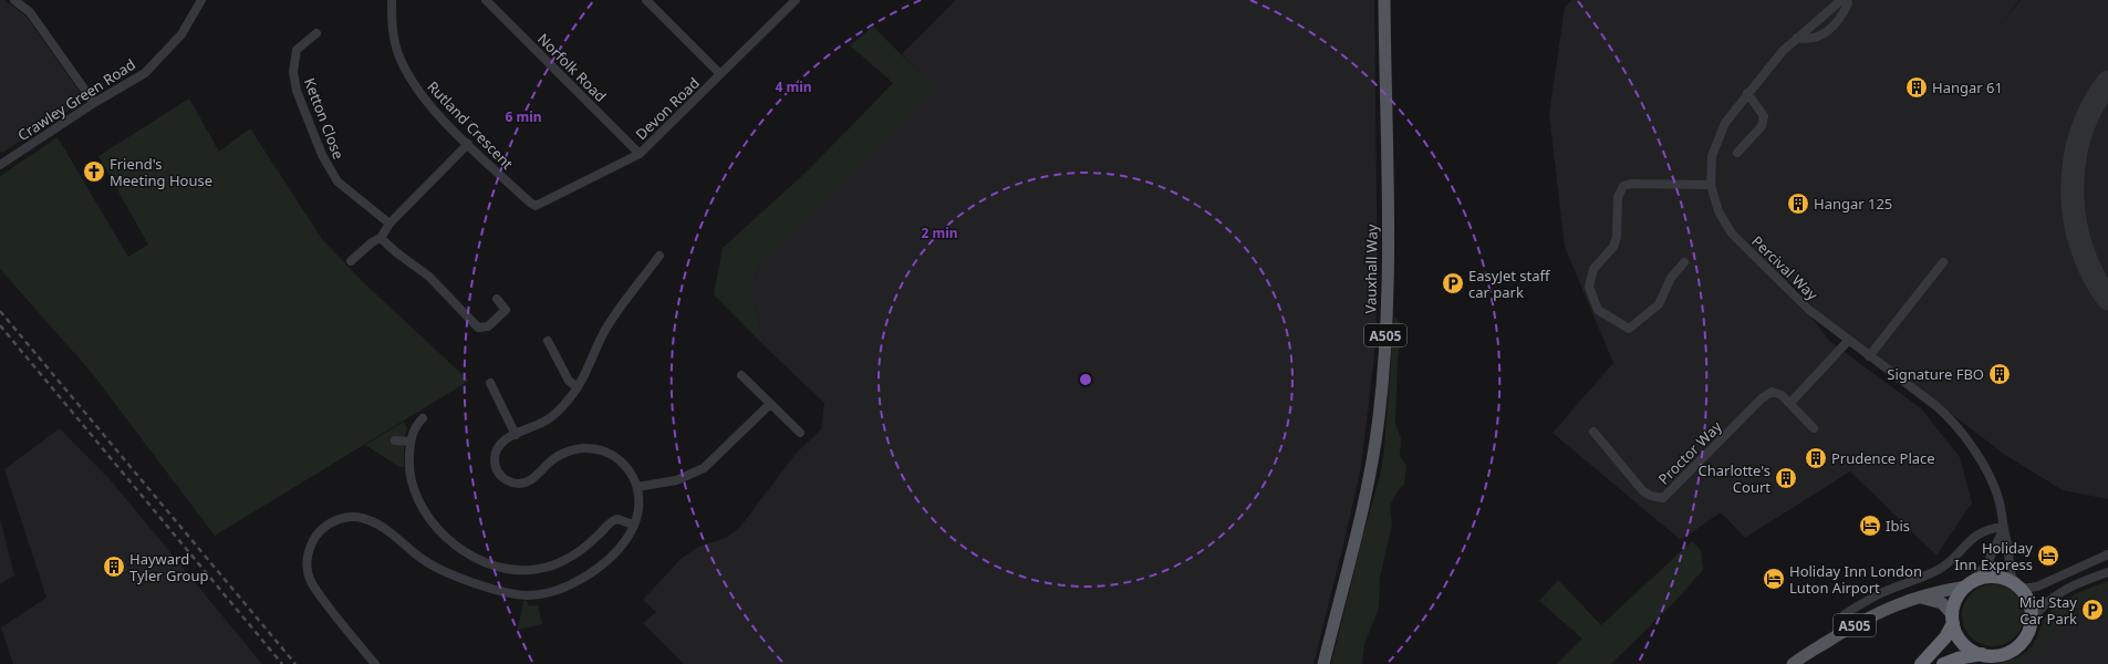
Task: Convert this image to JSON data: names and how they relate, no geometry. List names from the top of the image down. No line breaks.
{"streets":{"main road":["Vauxhall Way","A505"],"street":["Norfolk Road","Crawley Green Road","Devon Road","Ketton Close","Rutland Crescent","Percival Way","Proctor Way"]},"crossings":[["Norfolk Road","Devon Road"],["Devon Road","Rutland Crescent"],["Percival Way","A505"]],"places":{"building":["Hangar 61","Hangar 125","Signature FBO","Prudence Place","Charlotte's Court","Hayward Tyler Group"],"church":["Friend's Meeting House"],"parking":["EasyJet staff car park","Mid Stay Car Park"],"hotel":["Ibis","Holiday Inn Express","Holiday Inn London Luton Airport"]},"rings":["4 min","6 min","2 min"]}
